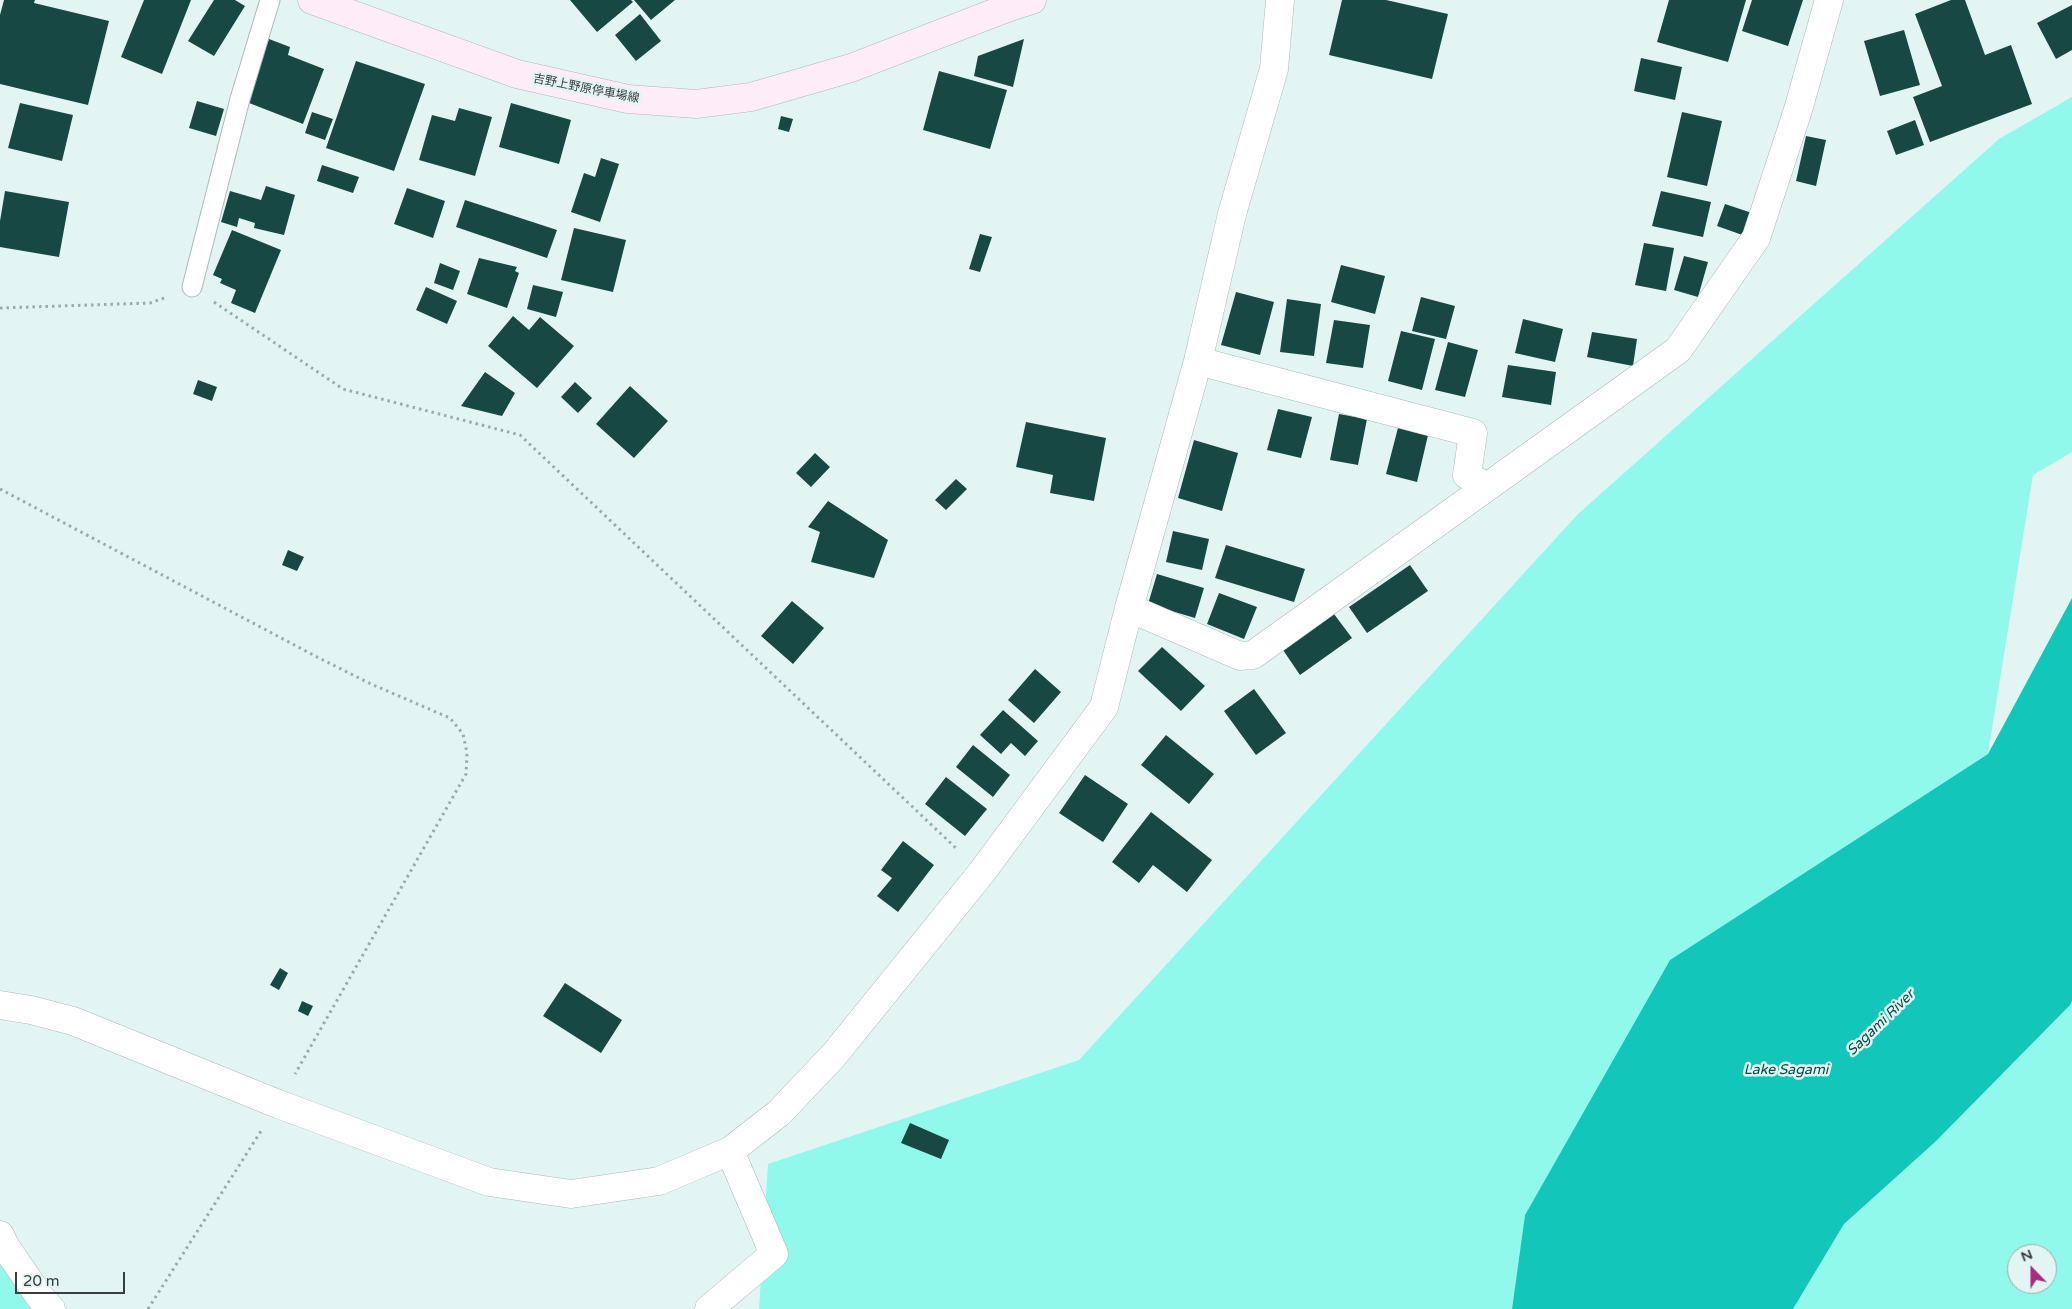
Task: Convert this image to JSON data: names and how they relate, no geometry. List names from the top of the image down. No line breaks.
{"streets":{"main road":["吉野上野原停車場線"]},"water":["Sagami River","Lake Sagami"],"scale_bar":"20 m","north":"top"}
